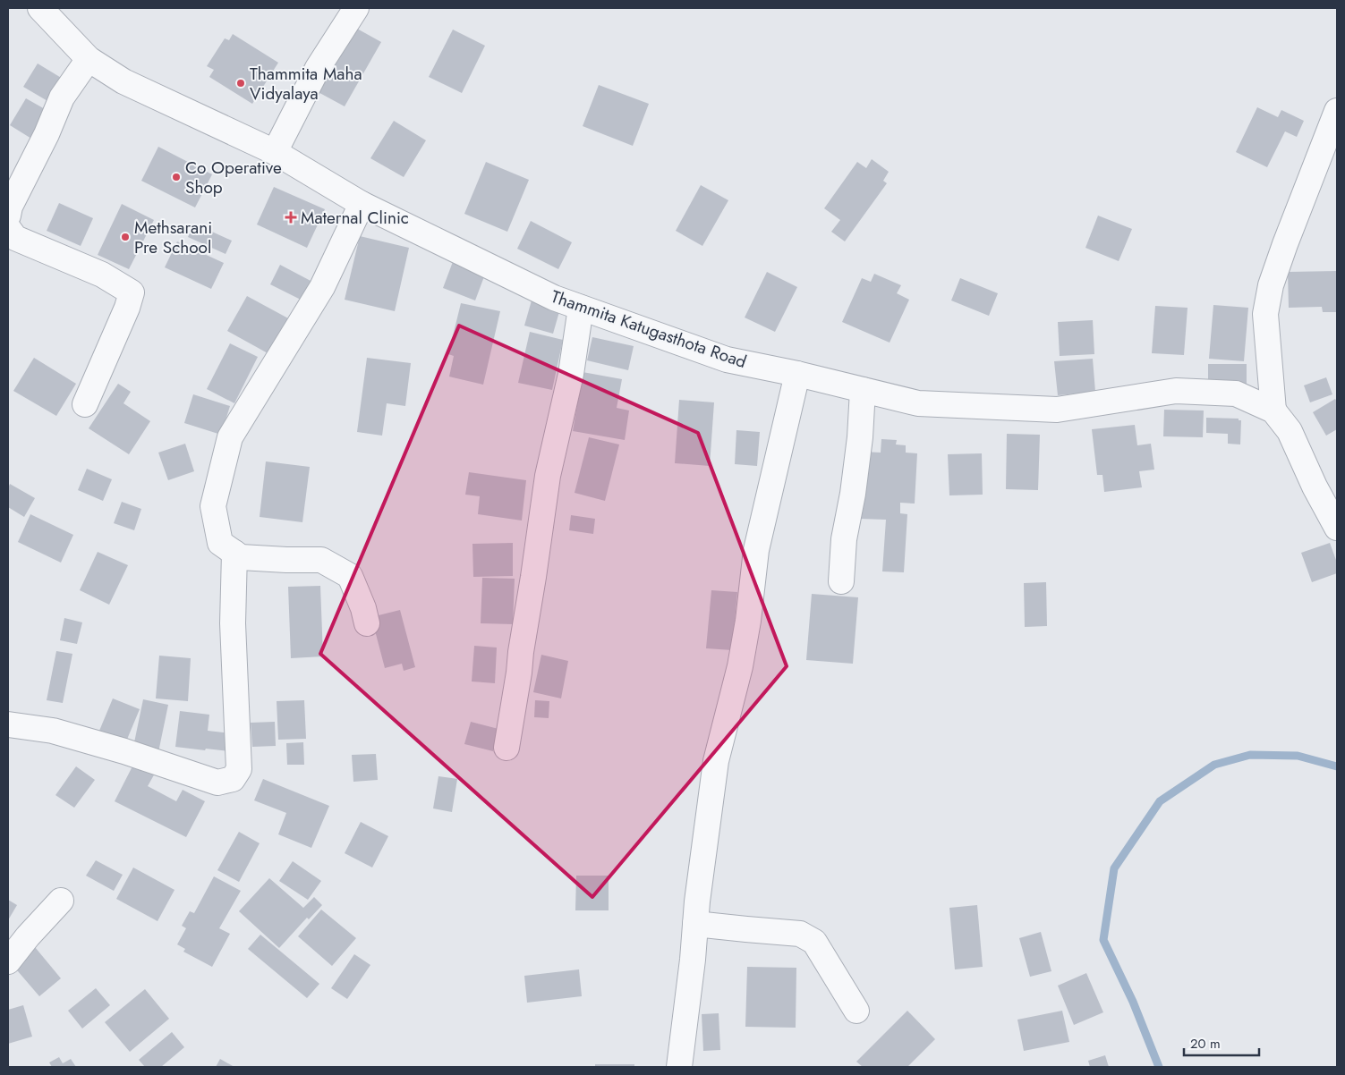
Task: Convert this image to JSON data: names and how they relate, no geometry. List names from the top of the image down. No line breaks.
{"streets":{"street":["Thammita Katugasthota Road"]},"places":{"other":["Thammita Maha Vidyalaya","Co Operative Shop","Methsarani Pre School"],"health":["Maternal Clinic"]},"scale_bar":"20 m"}
